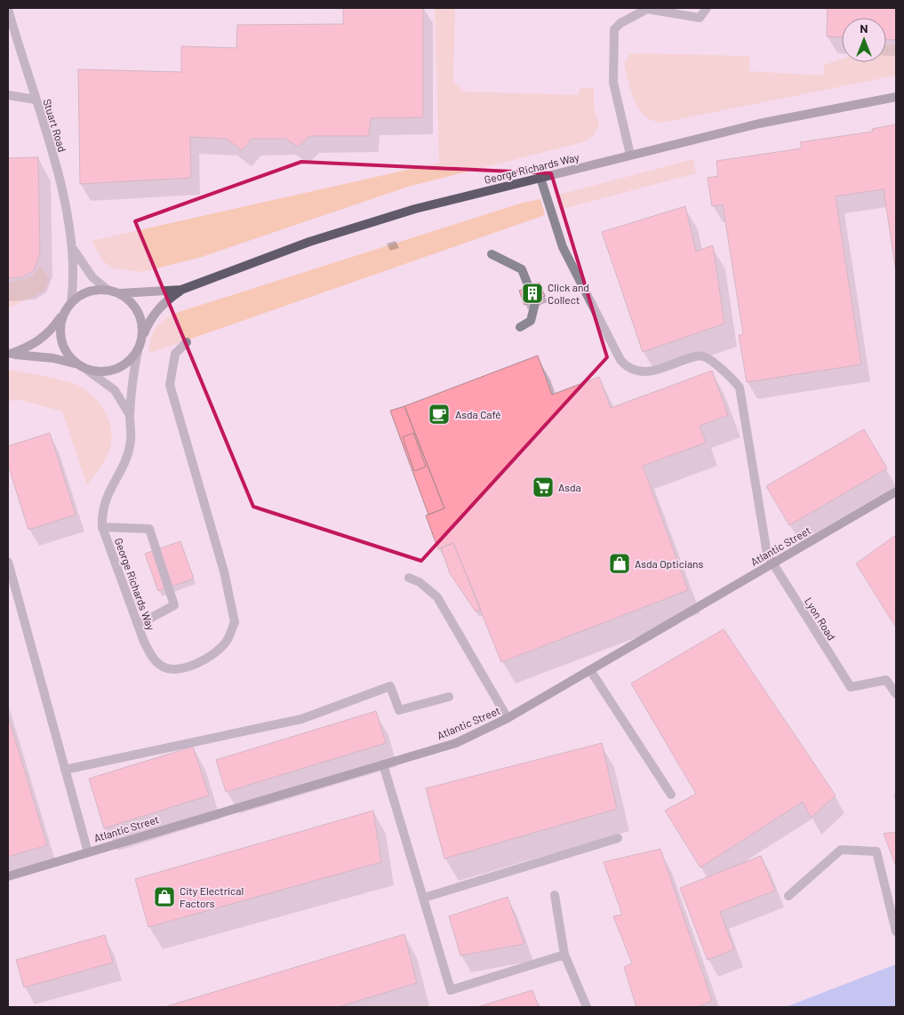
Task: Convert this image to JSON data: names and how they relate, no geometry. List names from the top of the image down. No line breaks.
{"streets":{"street":["Stuart Road","George Richards Way","Atlantic Street","Lyon Road"]},"crossings":[["Stuart Road","George Richards Way"],["George Richards Way","Lyon Road"],["Atlantic Street","Lyon Road"]],"places":{"building":["Click and Collect"],"cafe":["Asda Café"],"supermarket":["Asda"],"shop":["Asda Opticians","City Electrical Factors"]},"north":"top"}
